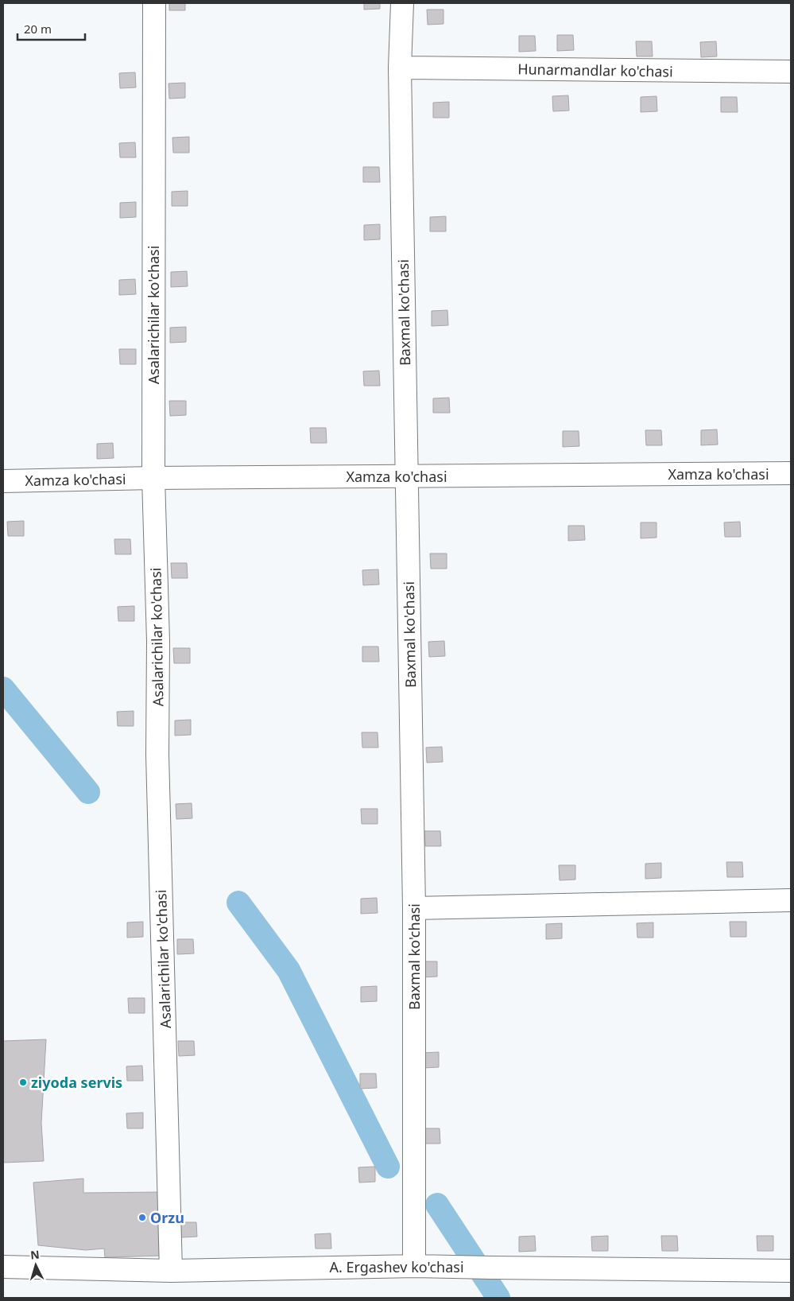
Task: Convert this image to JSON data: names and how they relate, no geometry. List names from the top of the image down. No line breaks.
{"streets":{"street":["Hunarmandlar ko'chasi","Baxmal ko'chasi","Asalarichilar ko'chasi","Xamza ko'chasi","A. Ergashev ko'chasi"]},"crossings":[["Hunarmandlar ko'chasi","Baxmal ko'chasi"],["Baxmal ko'chasi","Xamza ko'chasi"],["Baxmal ko'chasi","A. Ergashev ko'chasi"],["Asalarichilar ko'chasi","Xamza ko'chasi"],["Asalarichilar ko'chasi","A. Ergashev ko'chasi"]],"places":["ziyoda servis","Orzu"],"scale_bar":"20 m","north":"top"}
